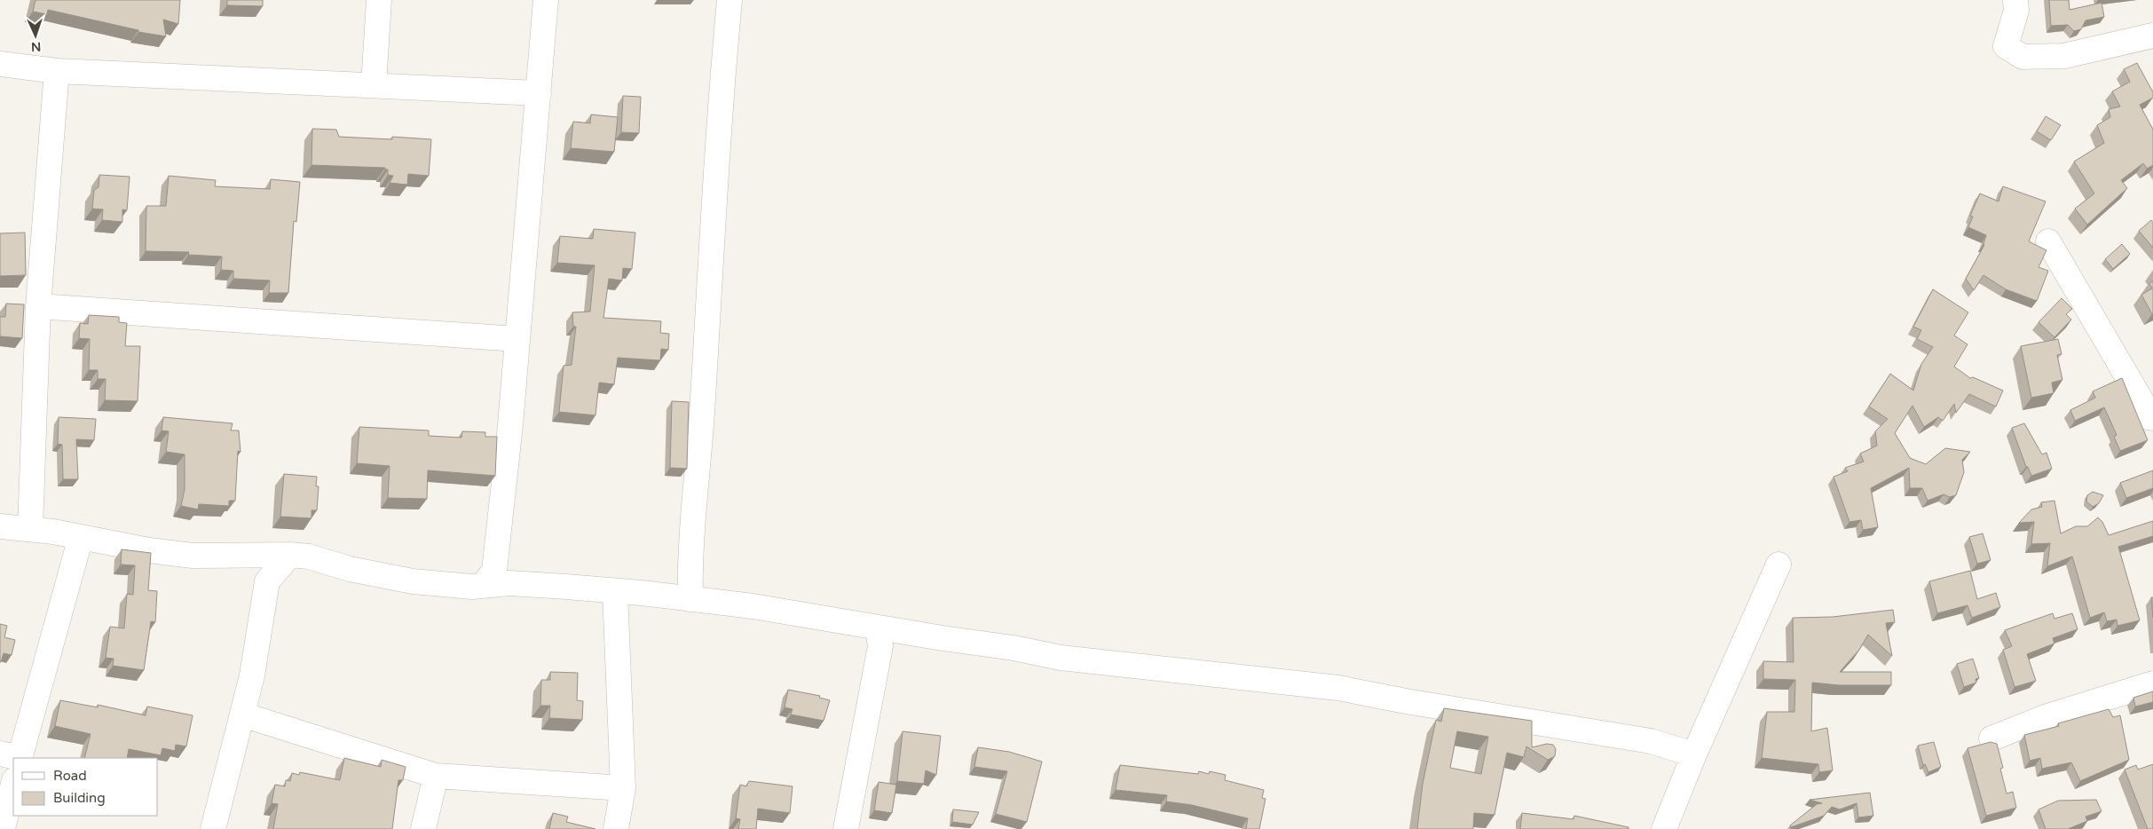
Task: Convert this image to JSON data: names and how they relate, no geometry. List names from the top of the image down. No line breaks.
{"legend":["Road","Building"],"north":"bottom"}
